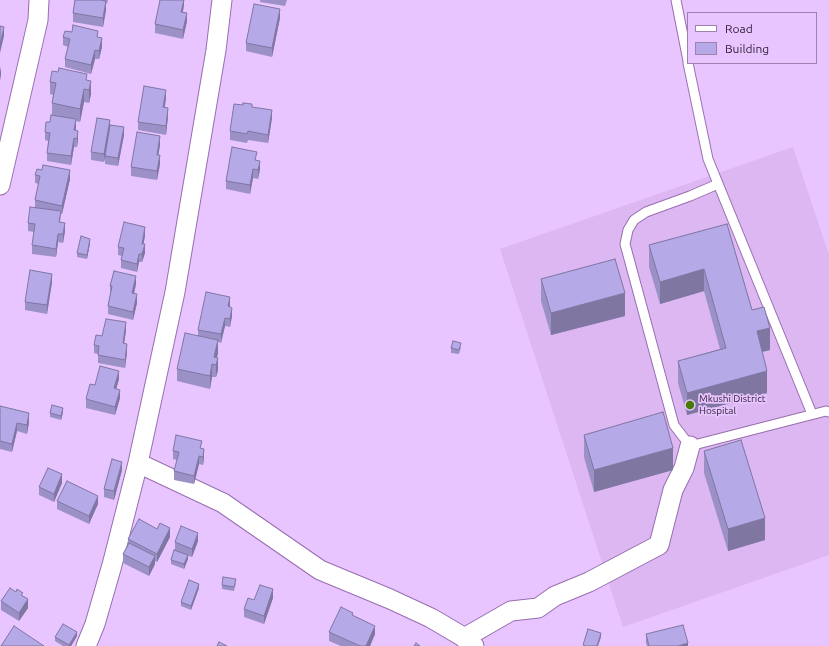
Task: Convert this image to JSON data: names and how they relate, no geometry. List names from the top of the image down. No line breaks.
{"places":["Mkushi District Hospital"],"legend":["Road","Building"]}
